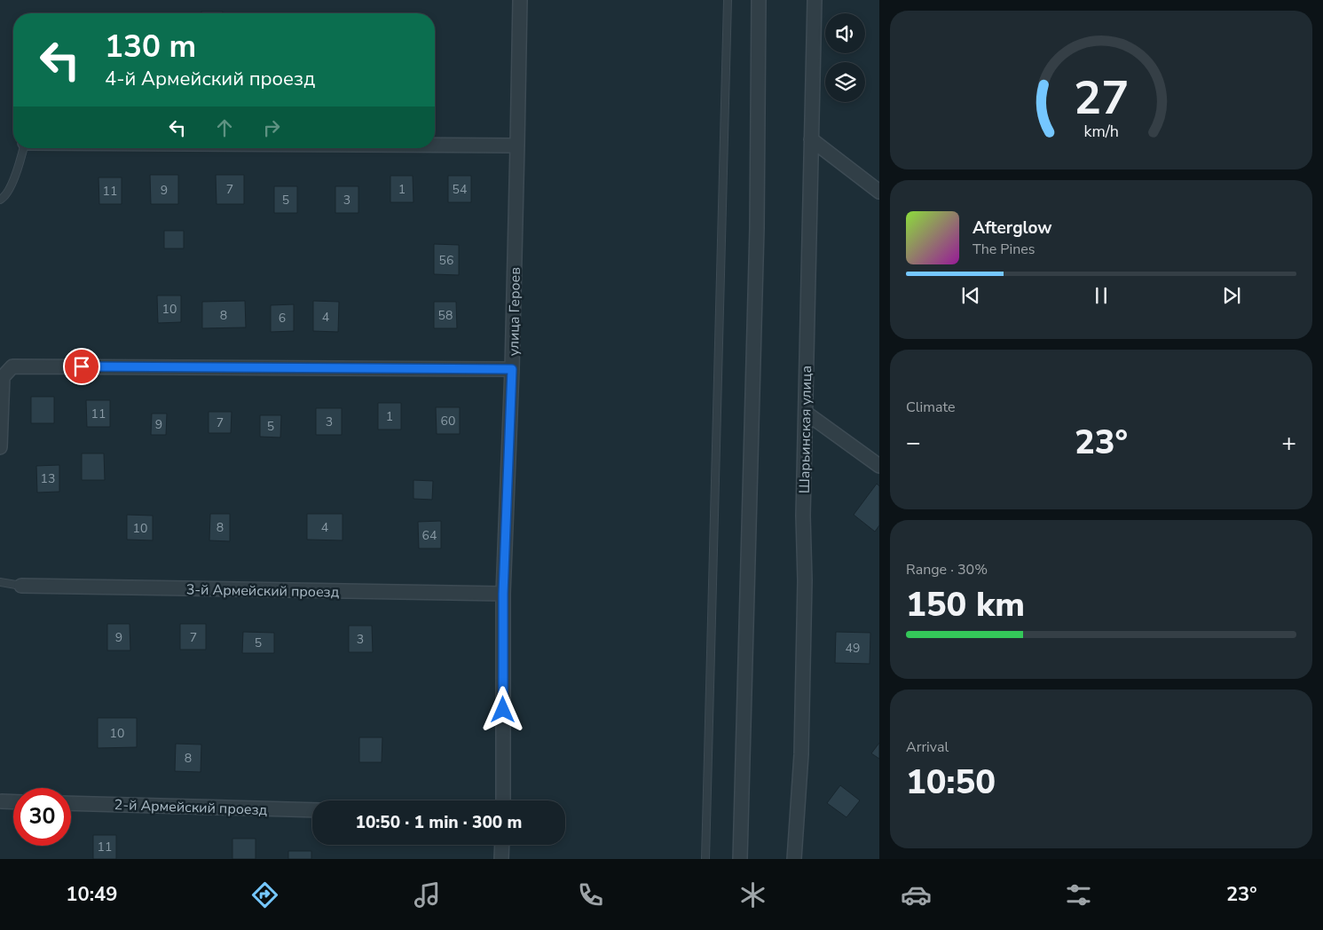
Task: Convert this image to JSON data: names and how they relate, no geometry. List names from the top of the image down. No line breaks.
{"streets":{"street":["улица Героев","Шарьинская улица","3-й Армейский проезд","2-й Армейский проезд"]},"crossings":[["улица Героев","3-й Армейский проезд"]],"house_numbers":["7","1","54","9","11","5","3","56","10","8","58","4","6","11","1","60","3","7","9","5","13","8","4","10","64","9","7","3","5","49","10","8","11"],"page":{"turn":["130 m","4-й Армейский проезд"],"song":["Afterglow","The Pines"],"tile":["Climate",["Range · 30%","150 km"],["Arrival","10:50"]],"heat":["−","23°","+"],"limit":"30","trip":"10:50 · 1 min · 300 m","tabs":["10:49","23°"],"gauge":["27","km/h"]}}
